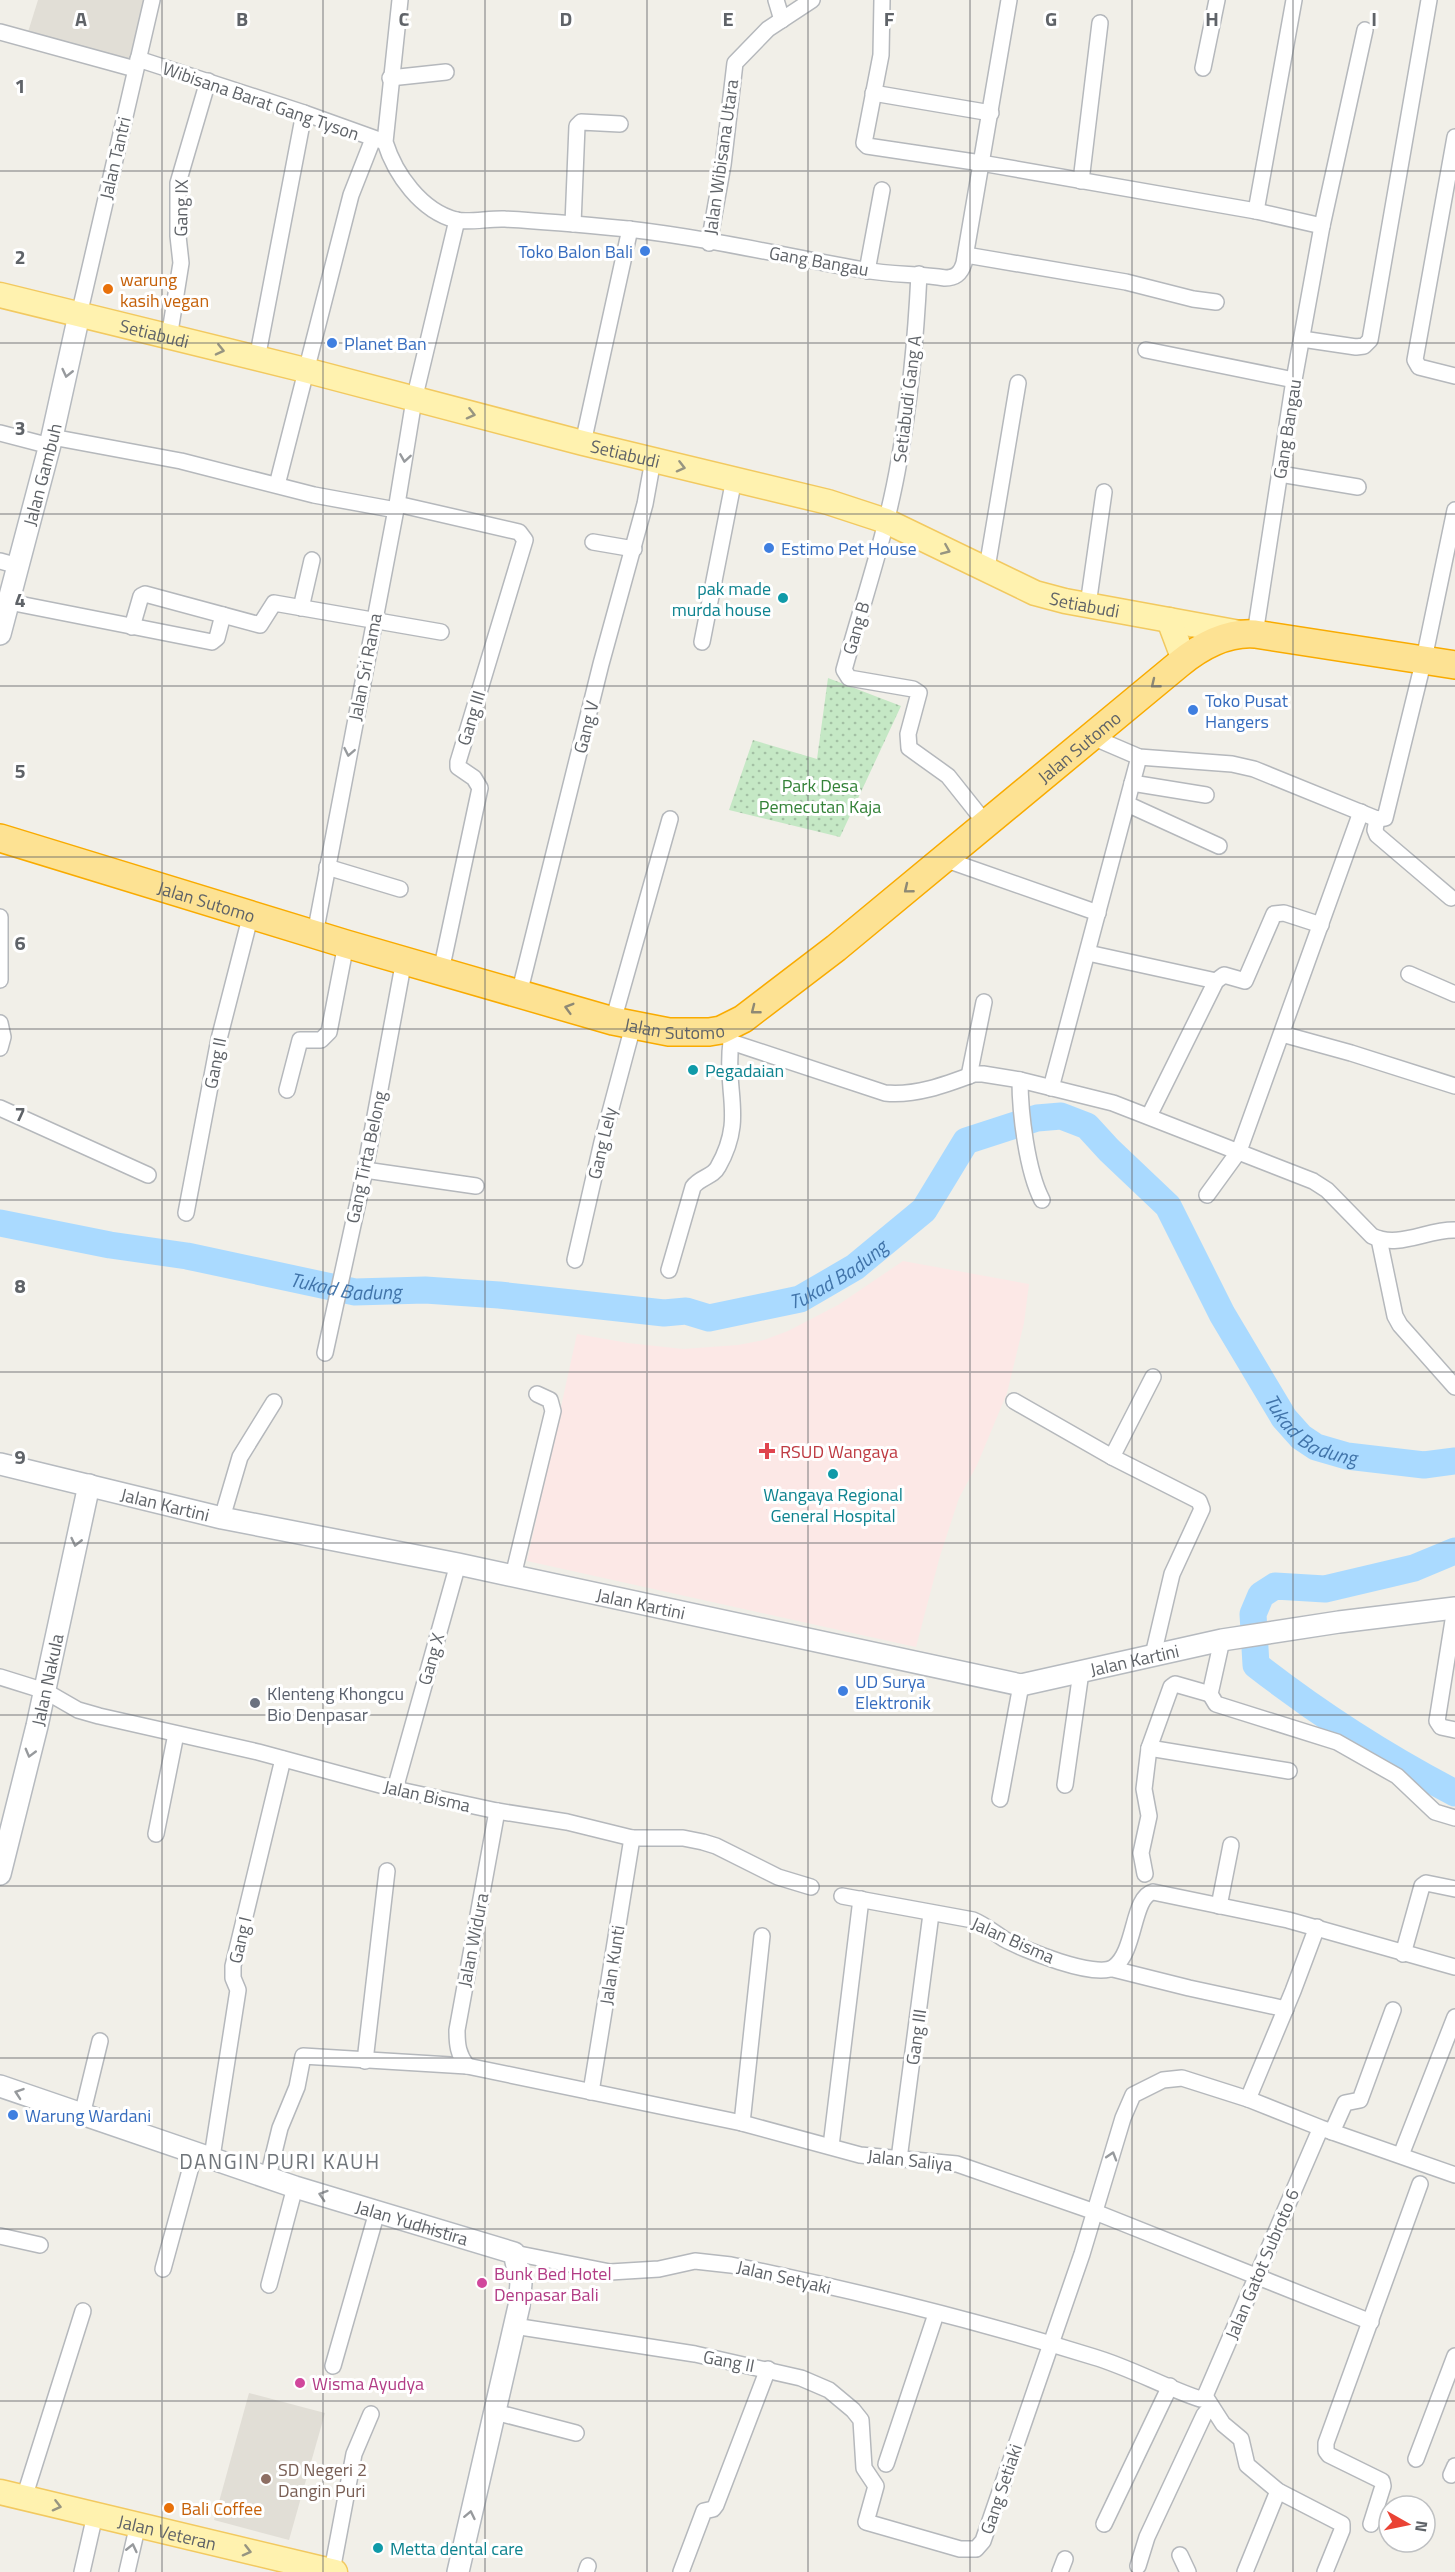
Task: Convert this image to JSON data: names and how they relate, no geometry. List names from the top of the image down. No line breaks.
{"streets":{"highway":["Jalan Sutomo"],"main road":["Setiabudi","Jalan Veteran"],"street":["Wibisana Barat Gang Tyson","Jalan Wibisana Utara","Jalan Tantri","Gang IX","Gang Bangau","Setiabudi Gang A","Jalan Gambuh","Gang B","Jalan Sri Rama","Gang III","Gang V","Gang II","Gang Lely","Gang Tirta Belong","Jalan Kartini","Gang X","Jalan Nakula","Jalan Bisma","Gang I","Jalan Widura","Jalan Kunti","Jalan Saliya","Jalan Yudhistira","Jalan Gatot Subroto 6","Jalan Setyaki","Gang Setiaki"]},"crossings":[["Wibisana Barat Gang Tyson","Jalan Tantri"],["Wibisana Barat Gang Tyson","Gang IX"],["Jalan Wibisana Utara","Gang Bangau"],["Jalan Wibisana Utara","Jalan Sri Rama"],["Jalan Tantri","Setiabudi"],["Jalan Tantri","Jalan Gambuh"],["Gang IX","Setiabudi"],["Gang Bangau","Setiabudi"],["Gang Bangau","Setiabudi Gang A"],["Gang Bangau","Jalan Sutomo"],["Setiabudi","Setiabudi Gang A"],["Setiabudi","Jalan Gambuh"],["Setiabudi","Gang B"],["Setiabudi","Jalan Sri Rama"],["Setiabudi","Gang V"],["Setiabudi","Jalan Sutomo"],["Setiabudi Gang A","Gang B"],["Gang B","Jalan Sutomo"],["Jalan Sri Rama","Gang III"],["Jalan Sri Rama","Jalan Sutomo"],["Gang III","Jalan Sutomo"],["Gang III","Jalan Bisma"],["Gang III","Jalan Saliya"],["Gang V","Jalan Sutomo"],["Jalan Sutomo","Gang II"],["Jalan Sutomo","Gang Lely"],["Jalan Sutomo","Gang Tirta Belong"],["Gang II","Gang Setiaki"],["Jalan Kartini","Gang X"],["Jalan Kartini","Jalan Nakula"],["Gang X","Jalan Bisma"],["Jalan Nakula","Jalan Bisma"],["Jalan Bisma","Gang I"],["Jalan Bisma","Jalan Widura"],["Jalan Bisma","Jalan Kunti"],["Gang I","Jalan Yudhistira"],["Jalan Widura","Jalan Saliya"],["Jalan Kunti","Jalan Saliya"],["Jalan Saliya","Jalan Yudhistira"],["Jalan Saliya","Jalan Gatot Subroto 6"],["Jalan Yudhistira","Jalan Setyaki"],["Jalan Gatot Subroto 6","Jalan Setyaki"],["Jalan Setyaki","Gang Setiaki"]],"one_way":["Setiabudi","Jalan Gambuh","Jalan Sri Rama","Jalan Nakula","Jalan Veteran"],"districts":["DANGIN PURI KAUH"],"water":["Tukad Badung"],"parks":["Park Desa Pemecutan Kaja"],"places":{"other":["Toko Balon Bali","warung kasih vegan","Planet Ban","Estimo Pet House","pak made murda house","Toko Pusat Hangers","Pegadaian","Wangaya Regional General Hospital","UD Surya Elektronik","Klenteng Khongcu Bio Denpasar","Warung Wardani","Bunk Bed Hotel Denpasar Bali","Wisma Ayudya","SD Negeri 2 Dangin Puri","Bali Coffee","Metta dental care"],"health":["RSUD Wangaya"]},"north":"right","grid":{"columns":["A","B","C","D","E","F","G","H","I"],"rows":["1","2","3","4","5","6","7","8","9"]}}
